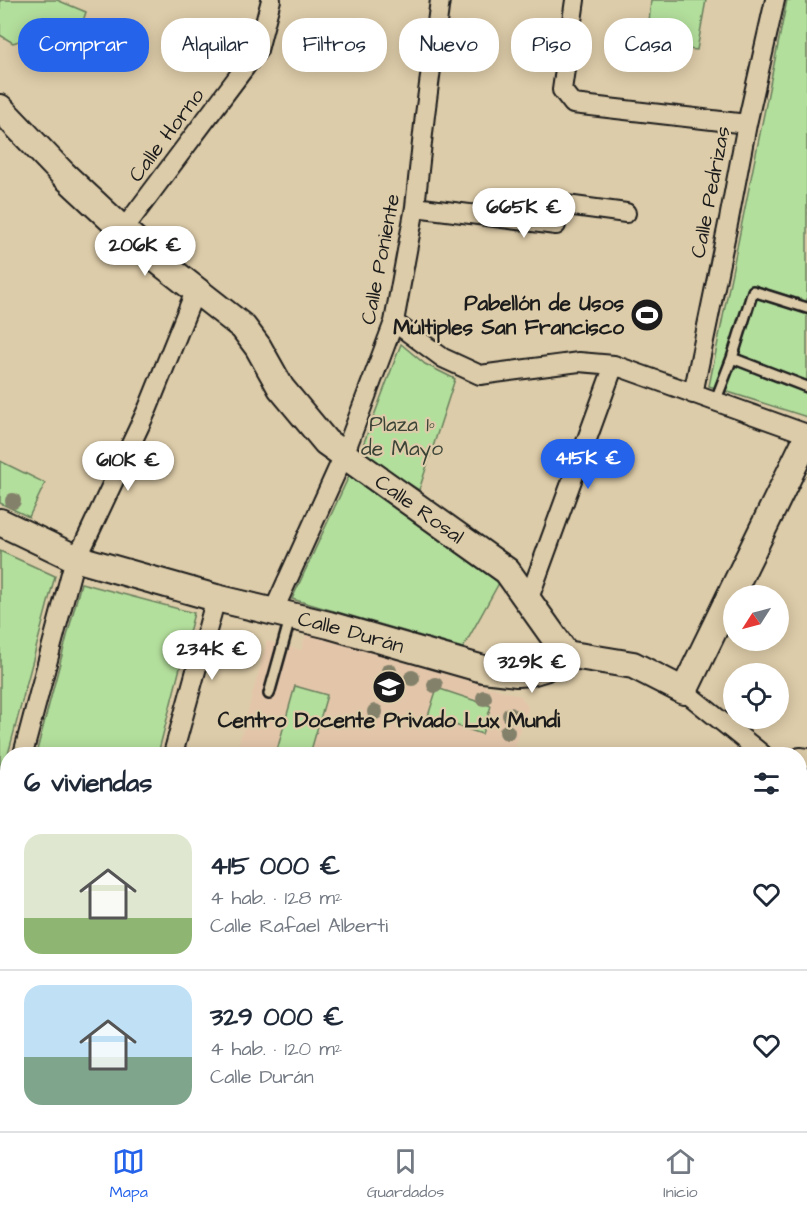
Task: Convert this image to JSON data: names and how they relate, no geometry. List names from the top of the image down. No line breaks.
{"streets":{"street":["Calle Horno","Calle Pedrizas","Calle Poniente","Calle Rosal","Calle Durán"]},"crossings":[["Calle Horno","Calle Rosal"],["Calle Poniente","Calle Rosal"],["Calle Poniente","Calle Durán"],["Calle Rosal","Calle Durán"]],"parks":["Plaza 1º de Mayo"],"places":{"sports":["Pabellón de Usos Múltiples San Francisco"],"school or university":["Centro Docente Privado Lux Mundi"]},"north":"bottom left","page":{"chip":["Comprar","Alquilar","Filtros","Nuevo","Piso","Casa"],"price":["665K €","206K €","415K €","610K €","234K €","329K €"],"heading":"6 viviendas","list":[{"name":"415 000 €","note":"4 hab. · 128 m² · Calle Rafael Alberti"},{"name":"329 000 €","note":"4 hab. · 120 m² · Calle Durán"}],"tabs":["Mapa","Guardados","Inicio"]}}
